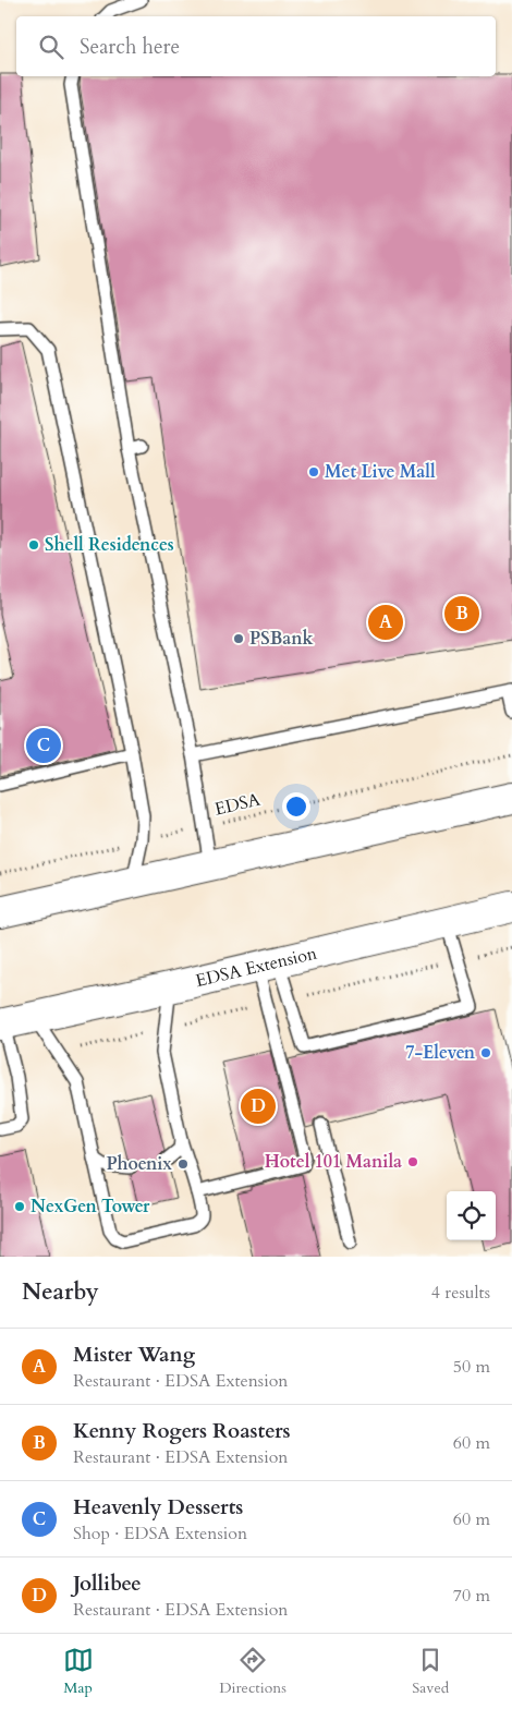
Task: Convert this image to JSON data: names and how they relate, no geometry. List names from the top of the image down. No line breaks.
{"streets":{"main road":["EDSA Extension"],"path":["EDSA"]},"places":["Met Live Mall","Shell Residences","PSBank","7-Eleven","Hotel 101 Manila","Phoenix","NexGen Tower"],"page":{"search":"Search here","pins":["B","A","C","D"],"heading":["Nearby","4 results"],"list":[{"mark":"A","name":"Mister Wang","note":"Restaurant · EDSA Extension","value":"50 m"},{"mark":"B","name":"Kenny Rogers Roasters","note":"Restaurant · EDSA Extension","value":"60 m"},{"mark":"C","name":"Heavenly Desserts","note":"Shop · EDSA Extension","value":"60 m"},{"mark":"D","name":"Jollibee","note":"Restaurant · EDSA Extension","value":"70 m"}],"nav":["Map","Directions","Saved"]}}
